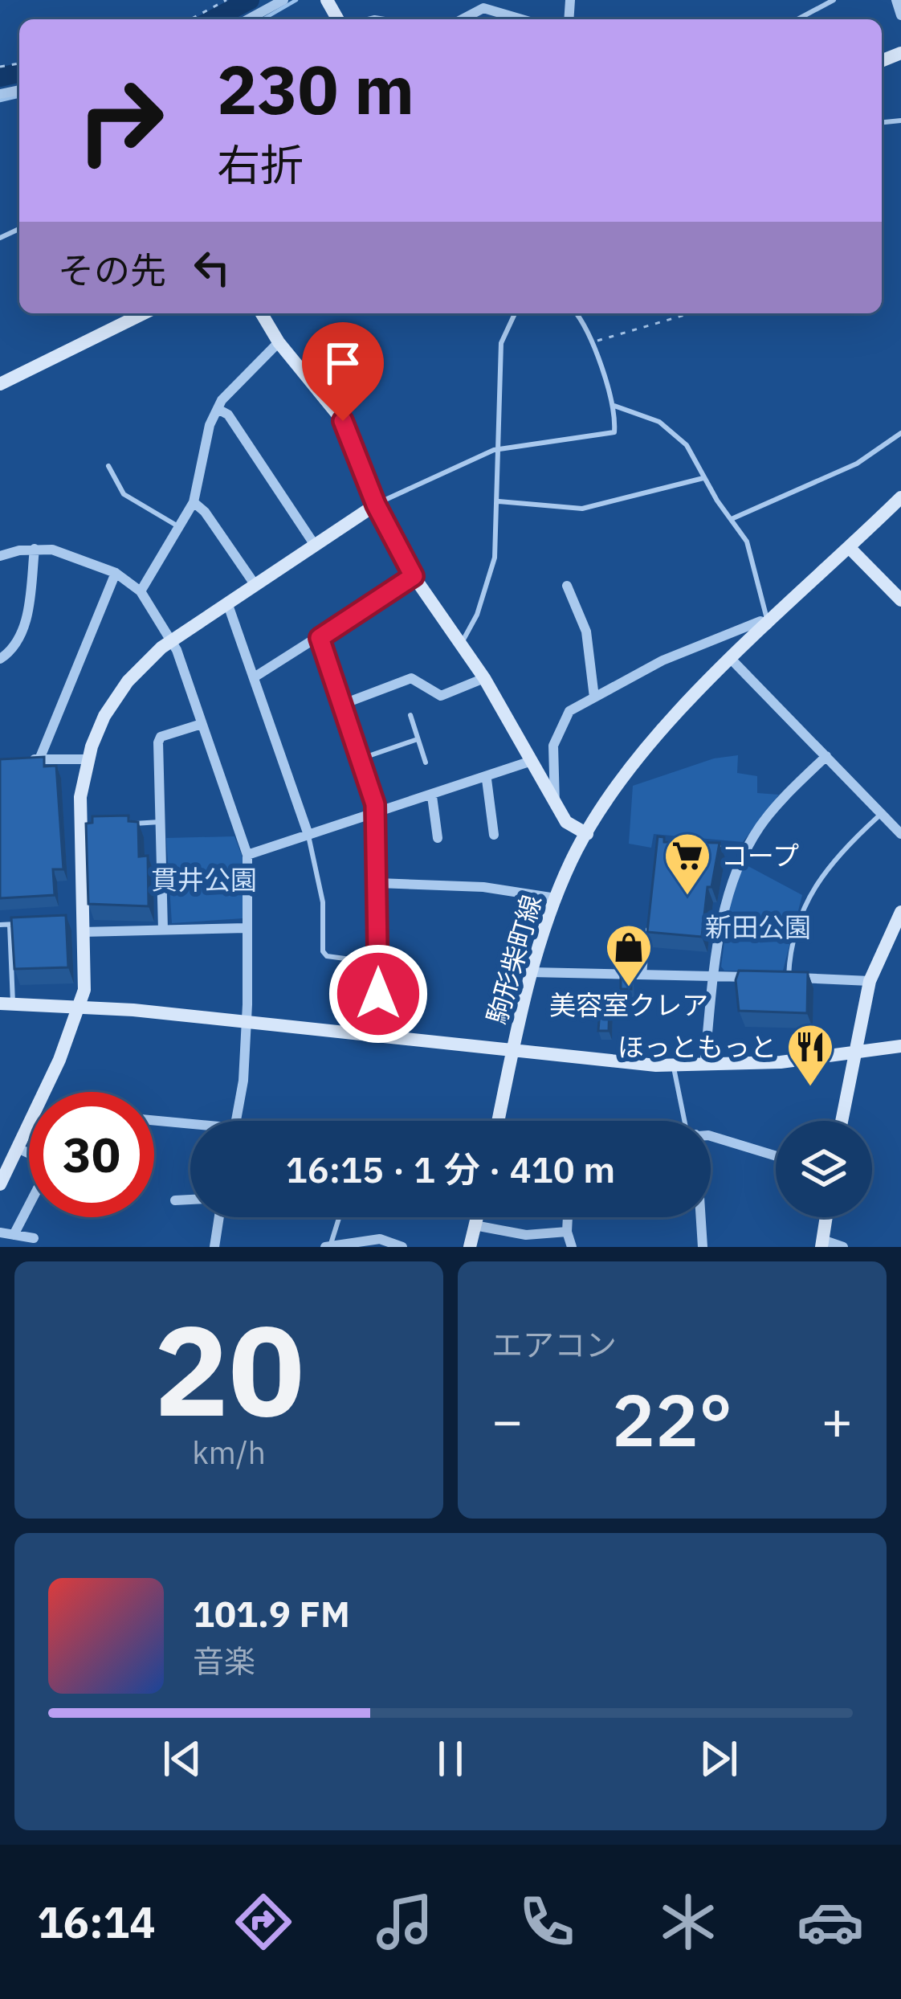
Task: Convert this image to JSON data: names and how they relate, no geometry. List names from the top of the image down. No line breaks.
{"streets":{"street":["駒形柴町線"]},"parks":["貫井公園","新田公園"],"places":{"supermarket":["コープ"],"shop":["美容室クレア"],"restaurant":["ほっともっと"]},"page":{"turn":["230 m","右折"],"then":"その先","limit":"30","trip":"16:15 · 1 分 · 410 m","tile":[["20","km/h"],"エアコン"],"heat":["−","22°","+"],"song":["101.9 FM","音楽"],"tabs":"16:14"}}
